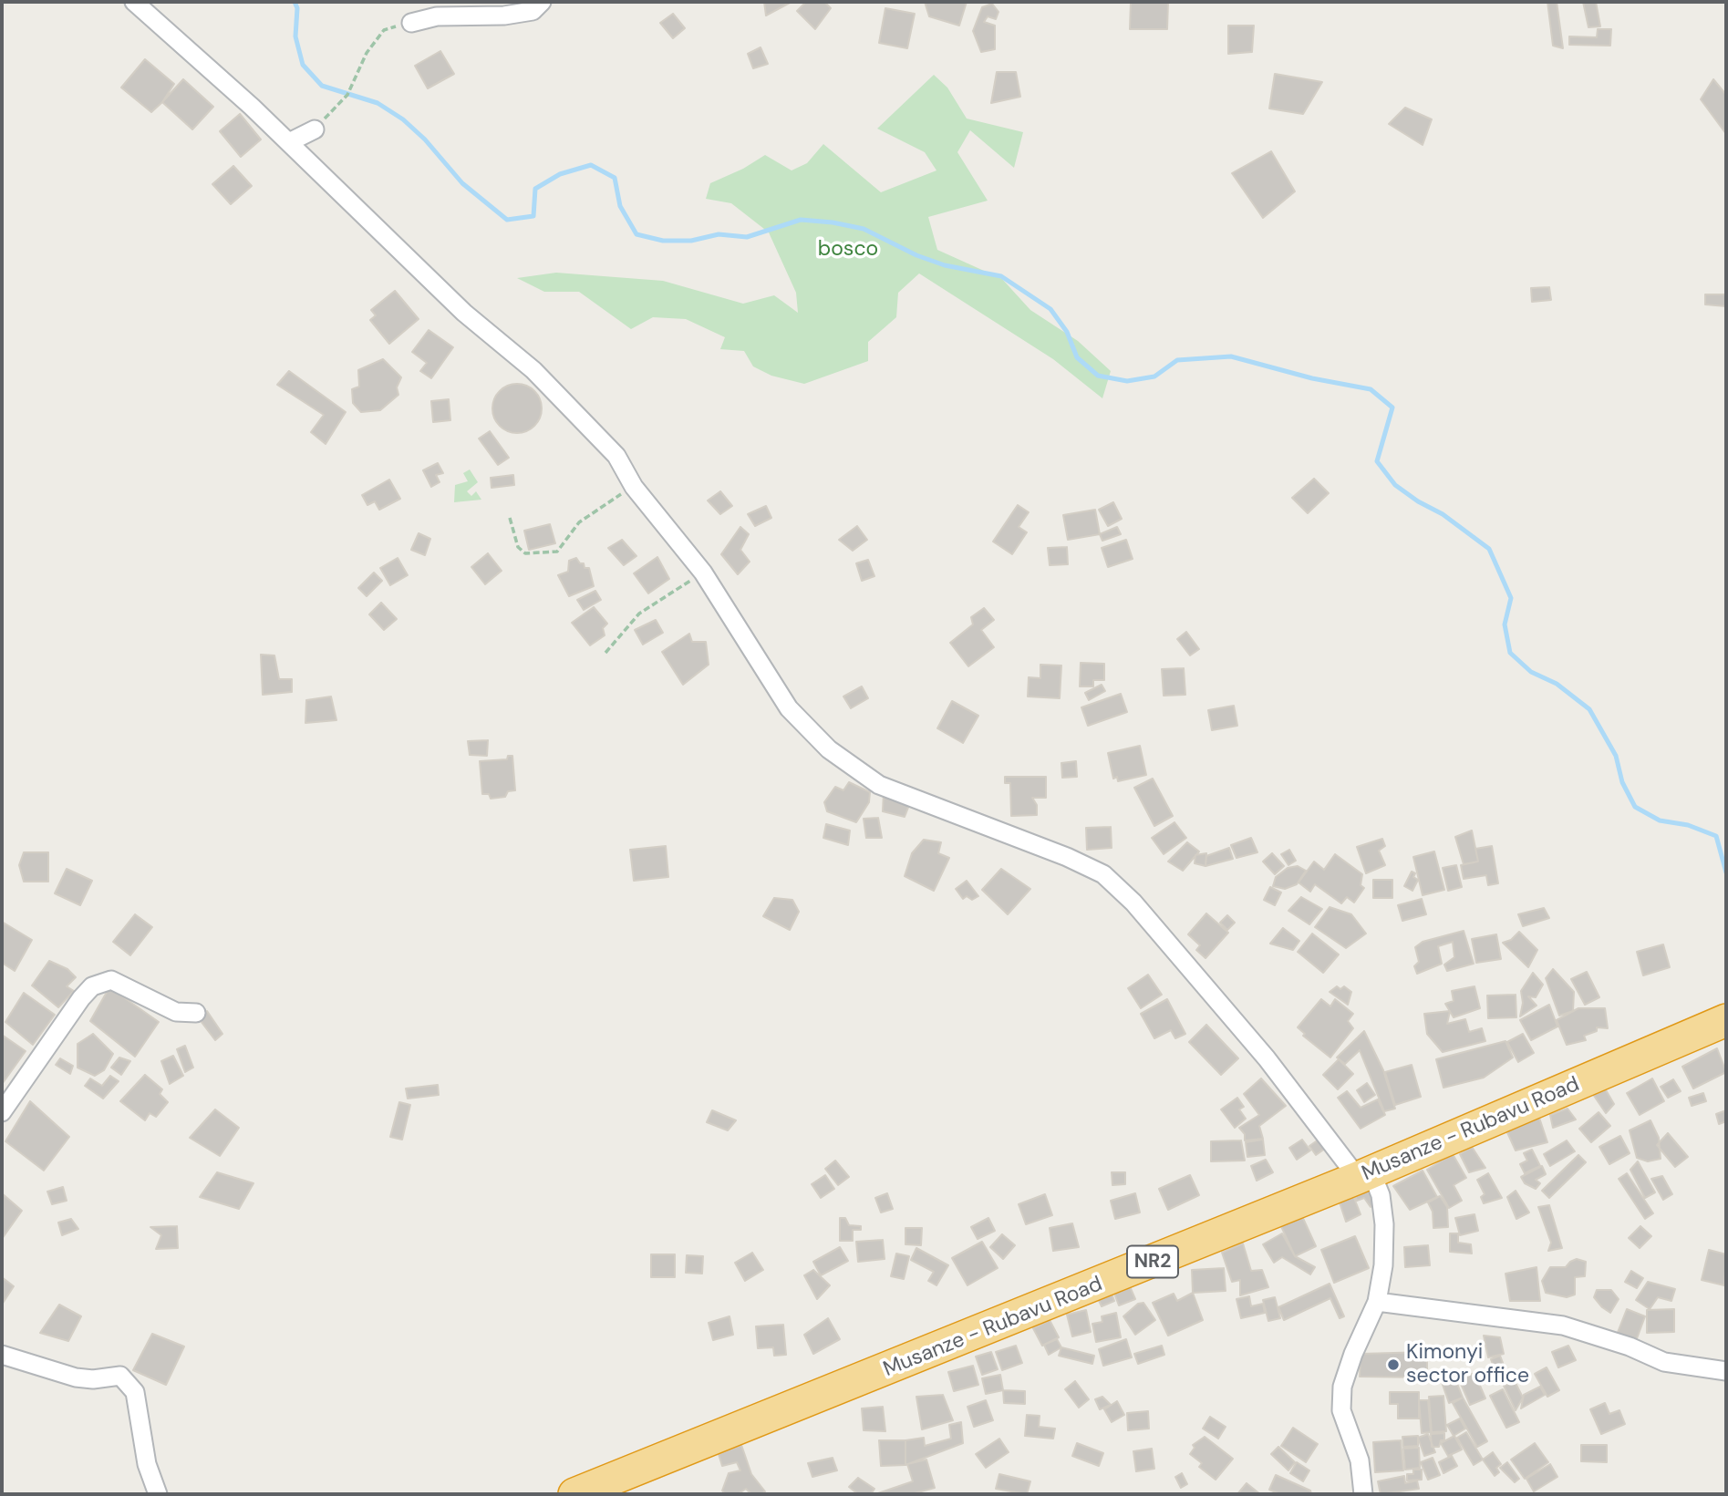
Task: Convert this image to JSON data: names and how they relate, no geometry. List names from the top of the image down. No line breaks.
{"streets":{"highway":["Musanze - Rubavu Road","NR2"]},"parks":["bosco"],"places":["Kimonyi sector office"]}
